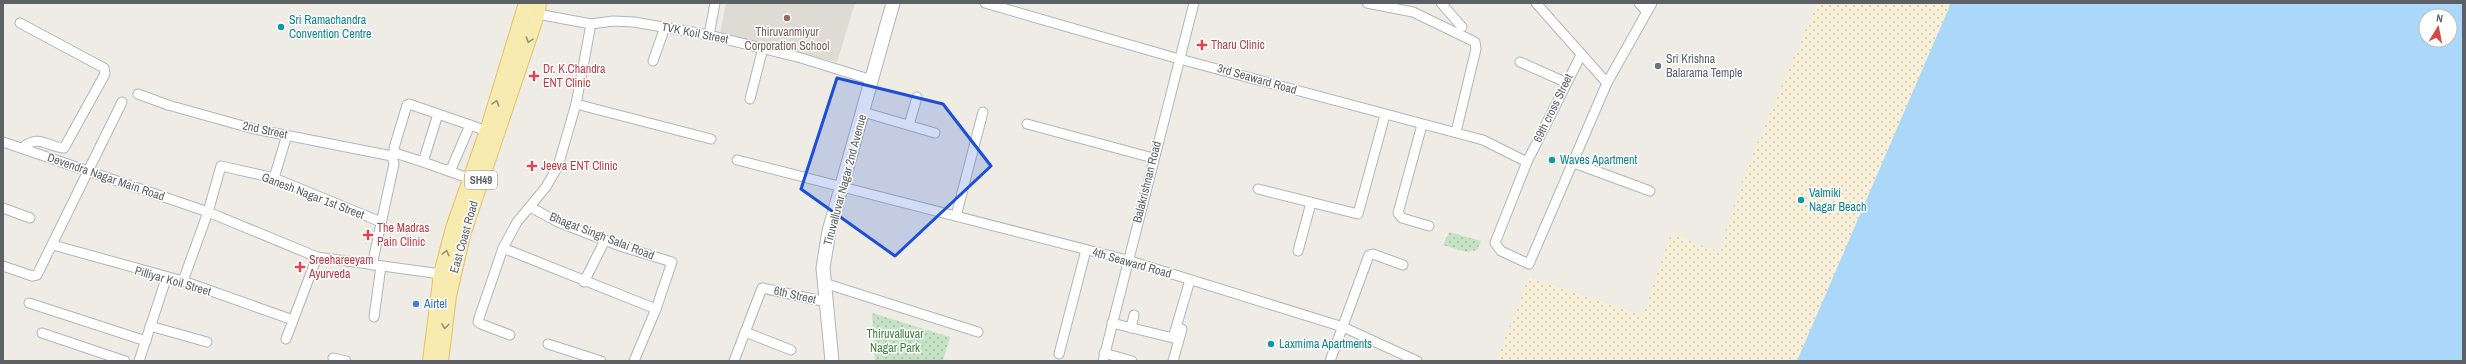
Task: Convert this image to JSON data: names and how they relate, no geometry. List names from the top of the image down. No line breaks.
{"streets":{"main road":["SH49","East Coast Road"],"street":["TVK Koil Street","3rd Seaward Road","69th cross Street","2nd Street","Devendra Nagar Main Road","Tiruvalluvar Nagar 2nd Avenue","Balakrishnan Road","Ganesh Nagar 1st Street","Bhagat Singh Salai Road","4th Seaward Road","Pilliyar Koil Street","6th Street"]},"crossings":[["TVK Koil Street","Tiruvalluvar Nagar 2nd Avenue"],["TVK Koil Street","East Coast Road"],["3rd Seaward Road","69th cross Street"],["3rd Seaward Road","Balakrishnan Road"],["2nd Street","Ganesh Nagar 1st Street"],["Devendra Nagar Main Road","Ganesh Nagar 1st Street"],["Devendra Nagar Main Road","East Coast Road"],["Tiruvalluvar Nagar 2nd Avenue","4th Seaward Road"],["Tiruvalluvar Nagar 2nd Avenue","6th Street"],["Balakrishnan Road","4th Seaward Road"]],"parks":["Thiruvalluvar Nagar Park"],"places":{"other":["Thiruvanmiyur Corporation School","Sri Ramachandra Convention Centre","Sri Krishna Balarama Temple","Waves Apartment","Valmiki Nagar Beach","Airtel","Laxmima Apartments"],"health":["Tharu Clinic","Dr. K.Chandra ENT Clinic","Jeeva ENT Clinic","The Madras Pain Clinic","Sreehareeyam Ayurveda"]},"north":"top"}
